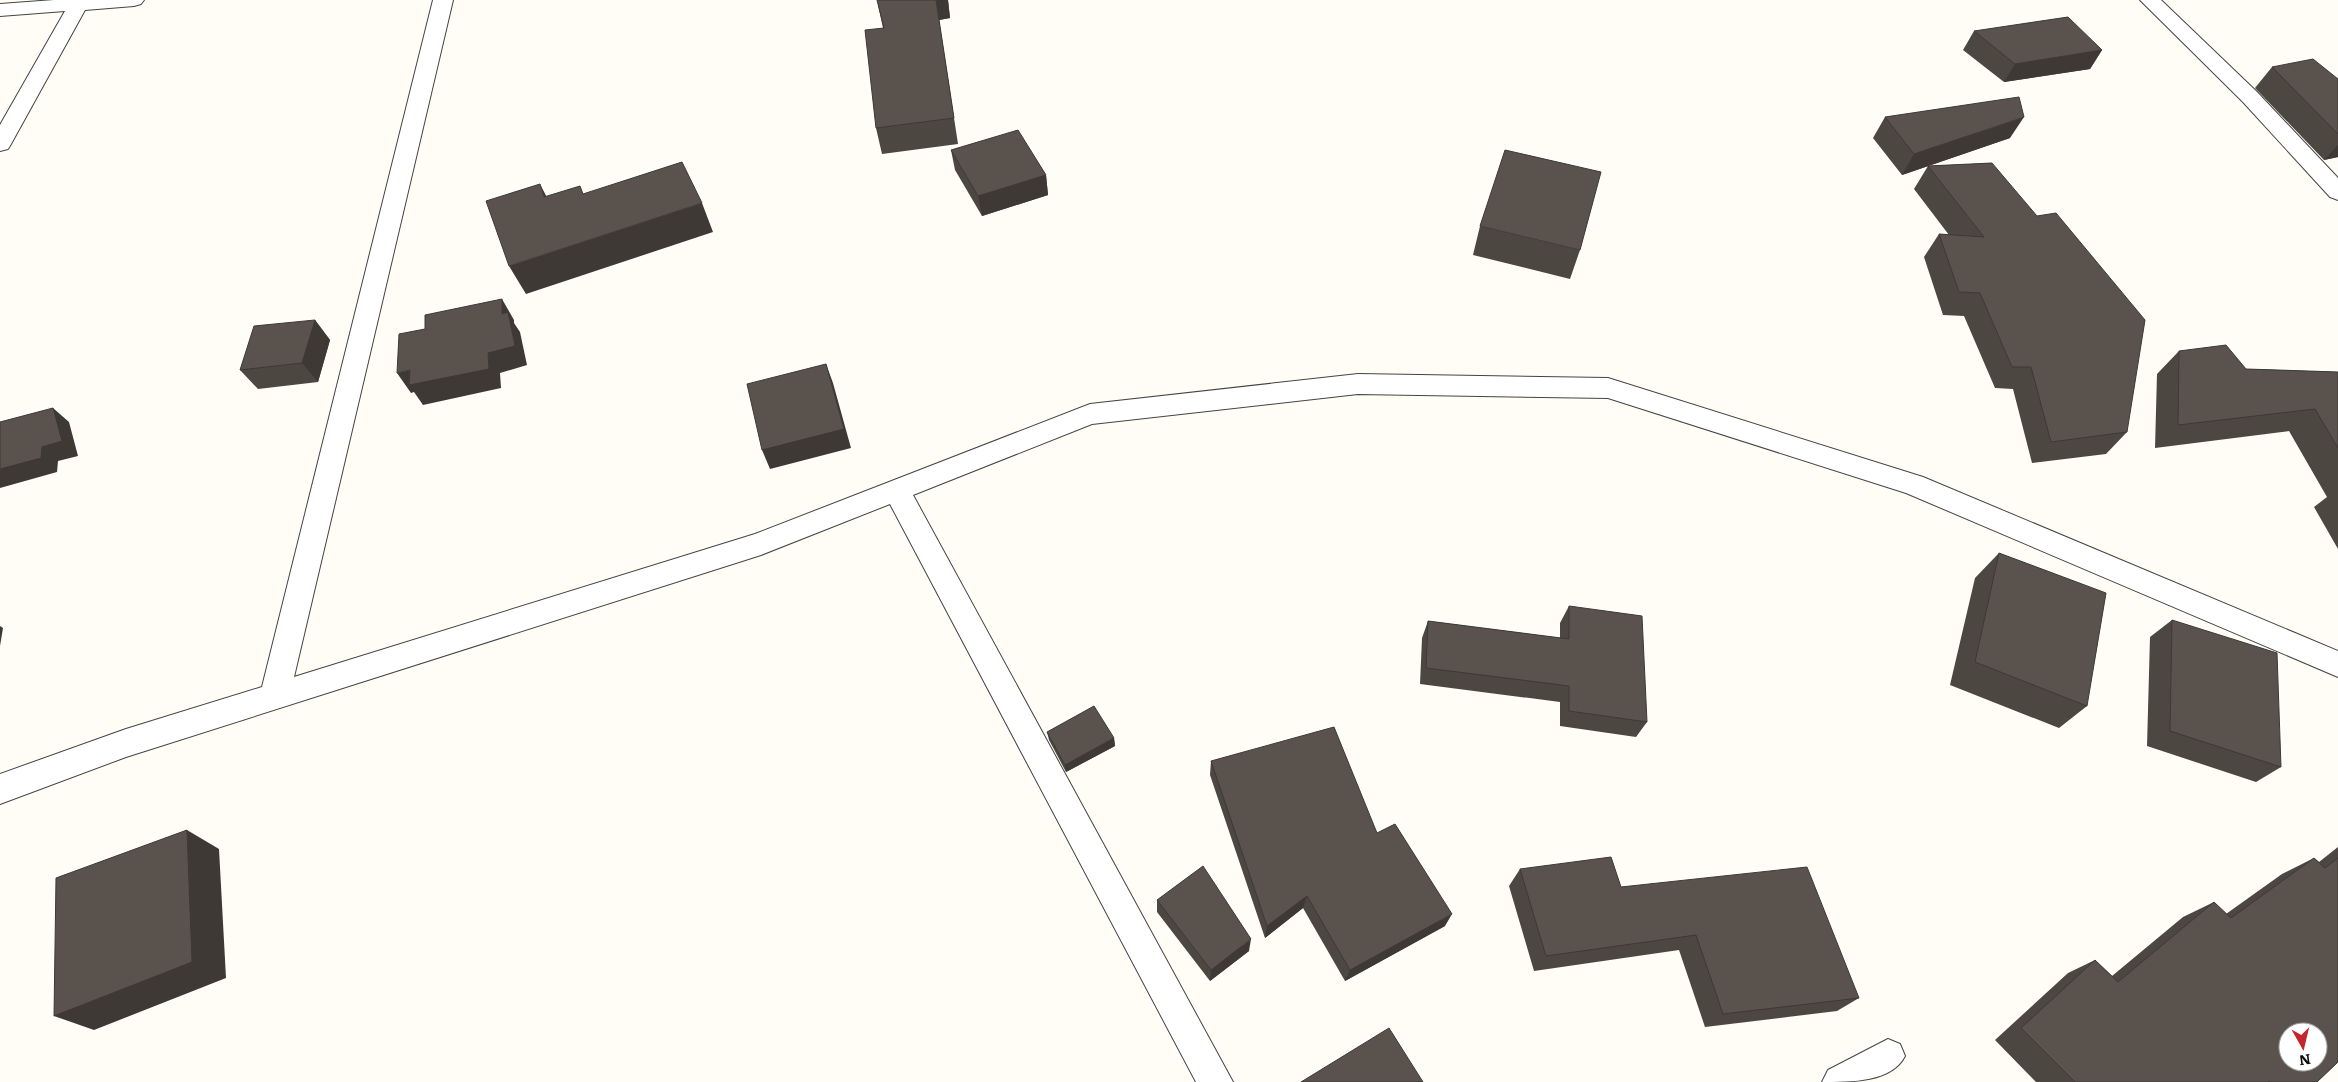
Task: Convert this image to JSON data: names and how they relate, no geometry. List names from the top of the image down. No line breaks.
{"north":"bottom"}
